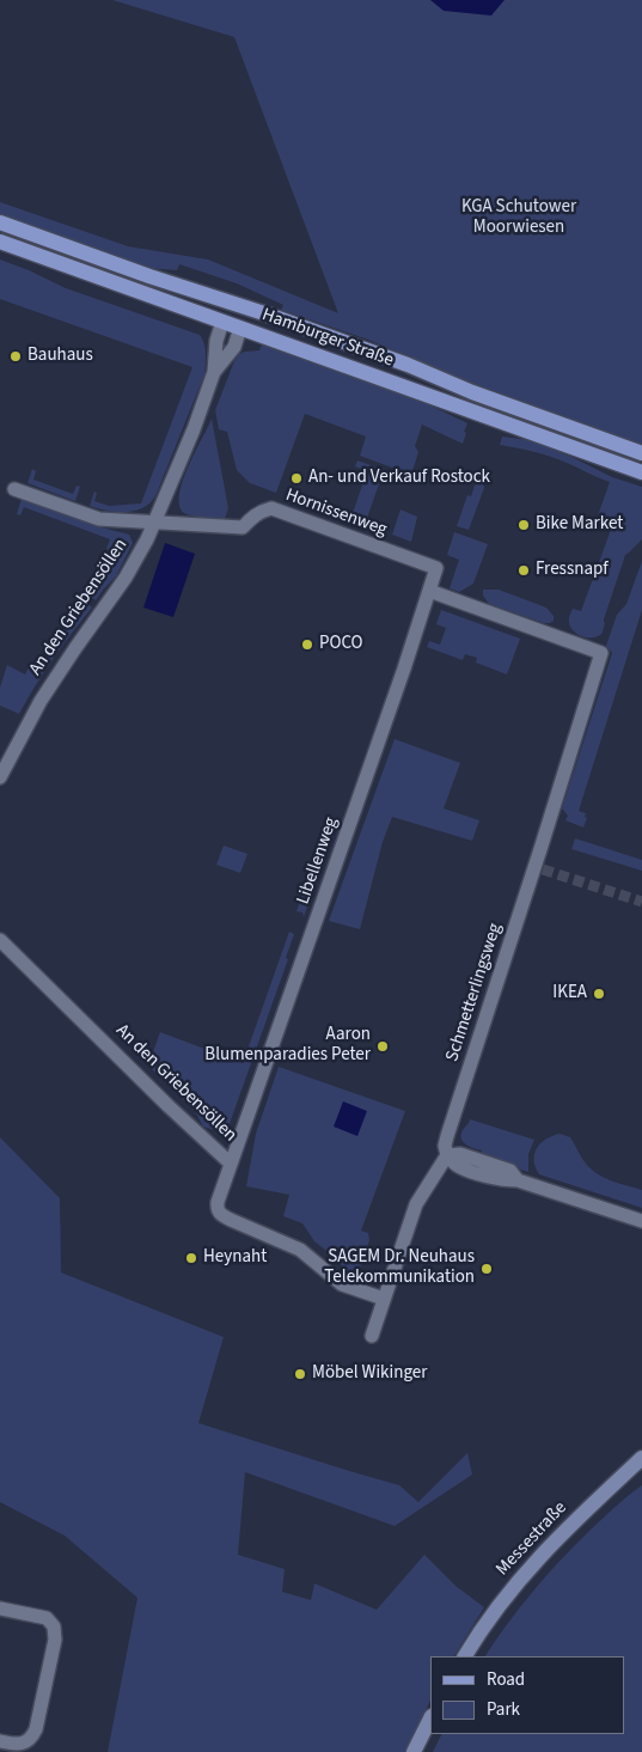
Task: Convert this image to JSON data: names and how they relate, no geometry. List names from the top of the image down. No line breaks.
{"streets":{"main road":["Hamburger Straße","An den Griebensöllen","Messestraße"],"street":["Hornissenweg","Libellenweg","Schmetterlingsweg"]},"crossings":[["Hamburger Straße","An den Griebensöllen"],["Hornissenweg","An den Griebensöllen"],["Hornissenweg","Libellenweg"],["An den Griebensöllen","Libellenweg"],["An den Griebensöllen","Schmetterlingsweg"],["Libellenweg","Schmetterlingsweg"]],"parks":["KGA Schutower Moorwiesen"],"places":["Bauhaus","An- und Verkauf Rostock","Bike Market","Fressnapf","POCO","IKEA","Aaron Blumenparadies Peter","Heynaht","SAGEM Dr. Neuhaus Telekommunikation","Möbel Wikinger"],"legend":["Road","Park"]}
